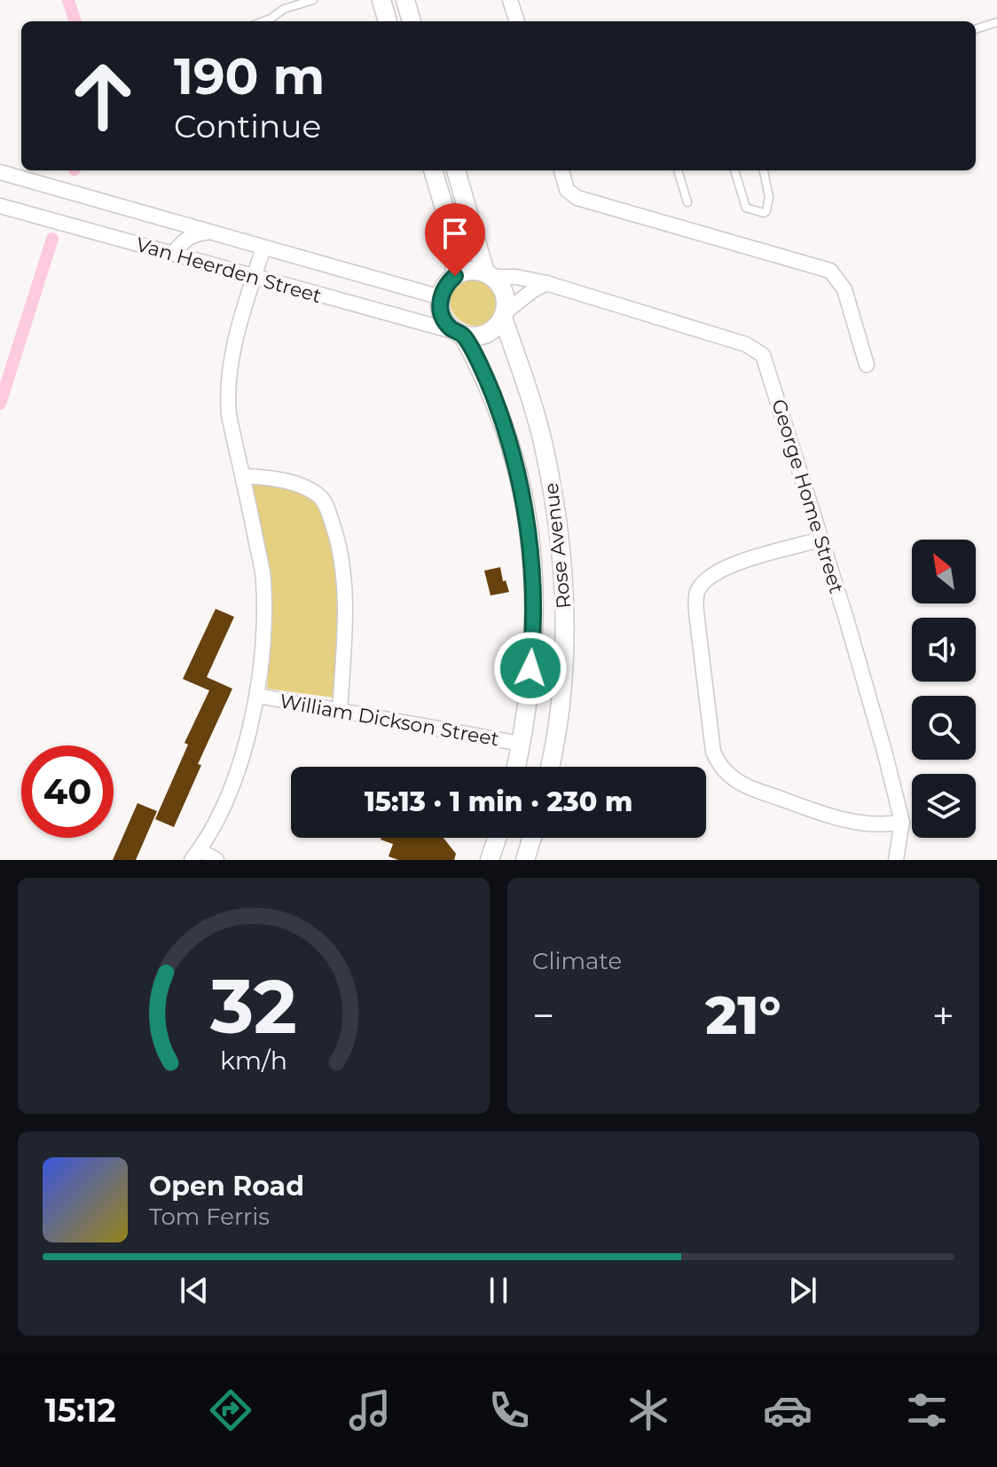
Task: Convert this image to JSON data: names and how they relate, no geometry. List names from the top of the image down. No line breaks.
{"streets":{"street":["Van Heerden Street","George Home Street","Rose Avenue","William Dickson Street"]},"crossings":[["Van Heerden Street","George Home Street"],["Van Heerden Street","Rose Avenue"],["George Home Street","Rose Avenue"],["Rose Avenue","William Dickson Street"]],"north":"top left","page":{"turn":["190 m","Continue"],"limit":"40","trip":"15:13 · 1 min · 230 m","tile":"Climate","heat":["−","21°","+"],"song":["Open Road","Tom Ferris"],"tabs":"15:12","gauge":["32","km/h"]}}
